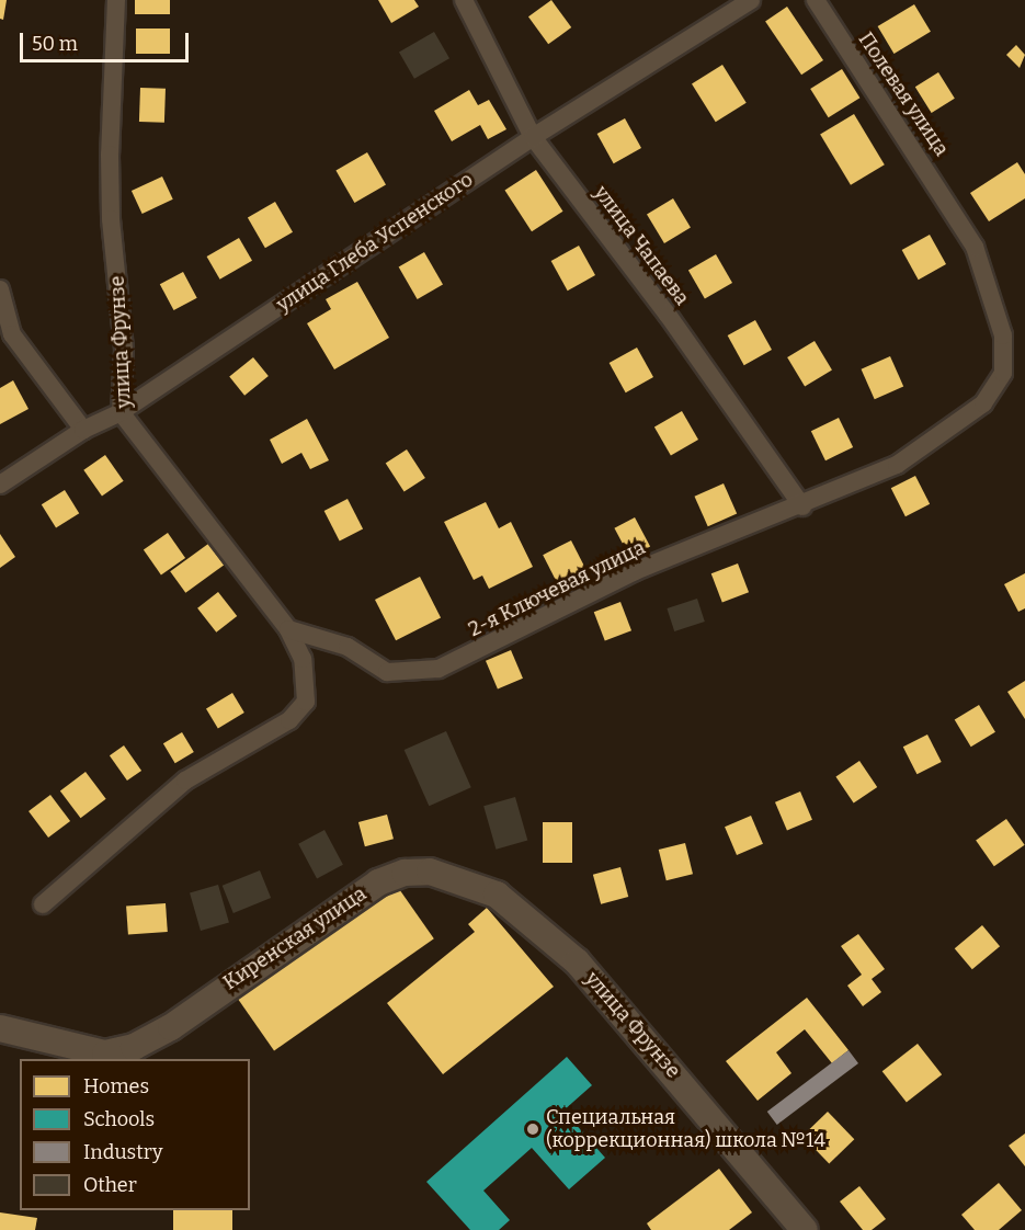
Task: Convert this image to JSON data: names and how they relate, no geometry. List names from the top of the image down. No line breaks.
{"streets":{"street":["Полевая улица","улица Глеба Успенского","улица Чапаева","улица Фрунзе","2-я Ключевая улица","Киренская улица"]},"crossings":[["Полевая улица","2-я Ключевая улица"],["улица Глеба Успенского","улица Чапаева"],["улица Глеба Успенского","улица Фрунзе"],["улица Чапаева","2-я Ключевая улица"],["улица Фрунзе","2-я Ключевая улица"],["улица Фрунзе","Киренская улица"]],"places":["Специальная (коррекционная) школа №14"],"legend":["Homes","Schools","Industry","Other"],"scale_bar":"50 m"}
